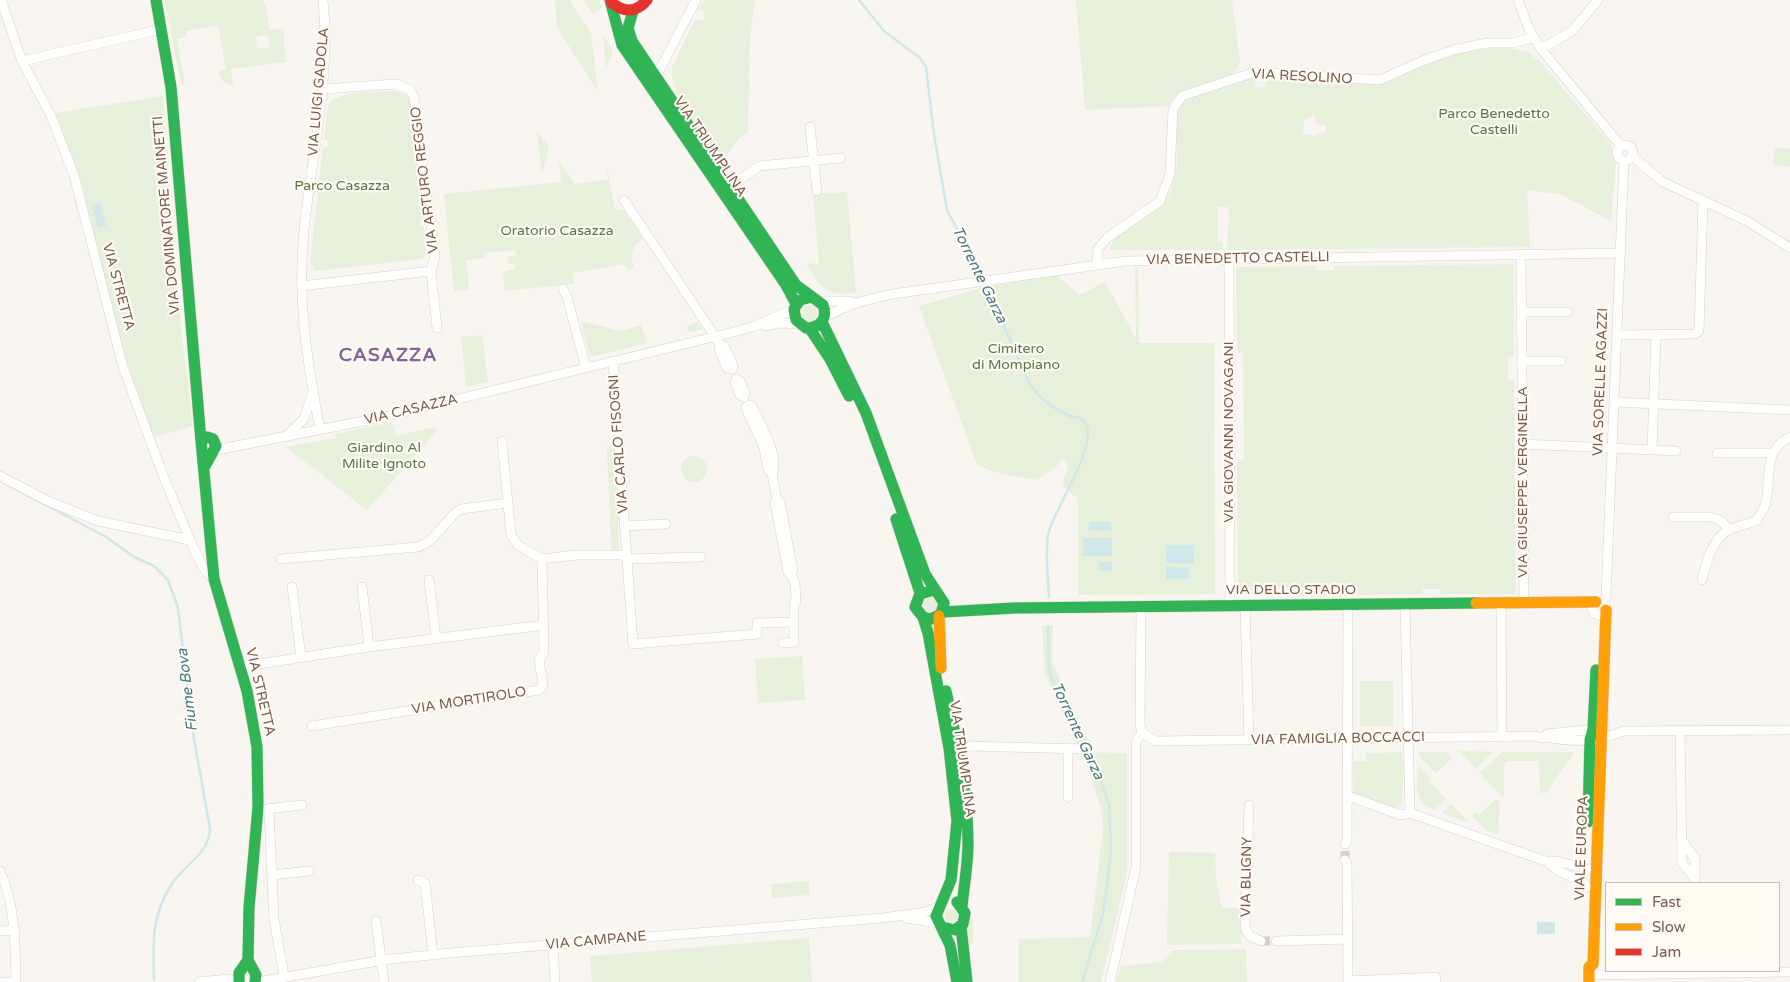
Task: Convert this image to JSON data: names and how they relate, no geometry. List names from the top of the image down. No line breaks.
{"streets":{"street":["VIA RESOLINO","VIA LUIGI GADOLA","VIA TRIUMPLINA","VIA ARTURO REGGIO","VIA DOMINATORE MAINETTI","VIA BENEDETTO CASTELLI","VIA STRETTA","VIA SORELLE AGAZZI","VIA CASAZZA","VIA GIOVANNI NOVAGANI","VIA CARLO FISOGNI","VIA GIUSEPPE VERGINELLA","VIA DELLO STADIO","VIA MORTIROLO","VIA FAMIGLIA BOCCACCI","VIALE EUROPA","VIA BLIGNY","VIA CAMPANE"]},"crossings":[["VIA RESOLINO","VIA BENEDETTO CASTELLI"],["VIA LUIGI GADOLA","VIA ARTURO REGGIO"],["VIA LUIGI GADOLA","VIA CASAZZA"],["VIA TRIUMPLINA","VIA BENEDETTO CASTELLI"],["VIA TRIUMPLINA","VIA CASAZZA"],["VIA TRIUMPLINA","VIA DELLO STADIO"],["VIA TRIUMPLINA","VIA CAMPANE"],["VIA DOMINATORE MAINETTI","VIA STRETTA"],["VIA DOMINATORE MAINETTI","VIA CASAZZA"],["VIA BENEDETTO CASTELLI","VIA SORELLE AGAZZI"],["VIA BENEDETTO CASTELLI","VIA CASAZZA"],["VIA BENEDETTO CASTELLI","VIA GIOVANNI NOVAGANI"],["VIA BENEDETTO CASTELLI","VIA GIUSEPPE VERGINELLA"],["VIA STRETTA","VIA CASAZZA"],["VIA STRETTA","VIA CAMPANE"],["VIA SORELLE AGAZZI","VIA DELLO STADIO"],["VIA SORELLE AGAZZI","VIA FAMIGLIA BOCCACCI"],["VIA SORELLE AGAZZI","VIALE EUROPA"],["VIA CASAZZA","VIA CARLO FISOGNI"],["VIA GIOVANNI NOVAGANI","VIA DELLO STADIO"],["VIA GIUSEPPE VERGINELLA","VIA DELLO STADIO"],["VIA FAMIGLIA BOCCACCI","VIALE EUROPA"]],"districts":["CASAZZA"],"water":["Torrente Garza","Fiume Bova"],"parks":["Parco Benedetto Castelli","Parco Casazza","Oratorio Casazza","Cimitero di Mompiano","Giardino Al Milite Ignoto"],"legend":["Fast","Slow","Jam"]}
